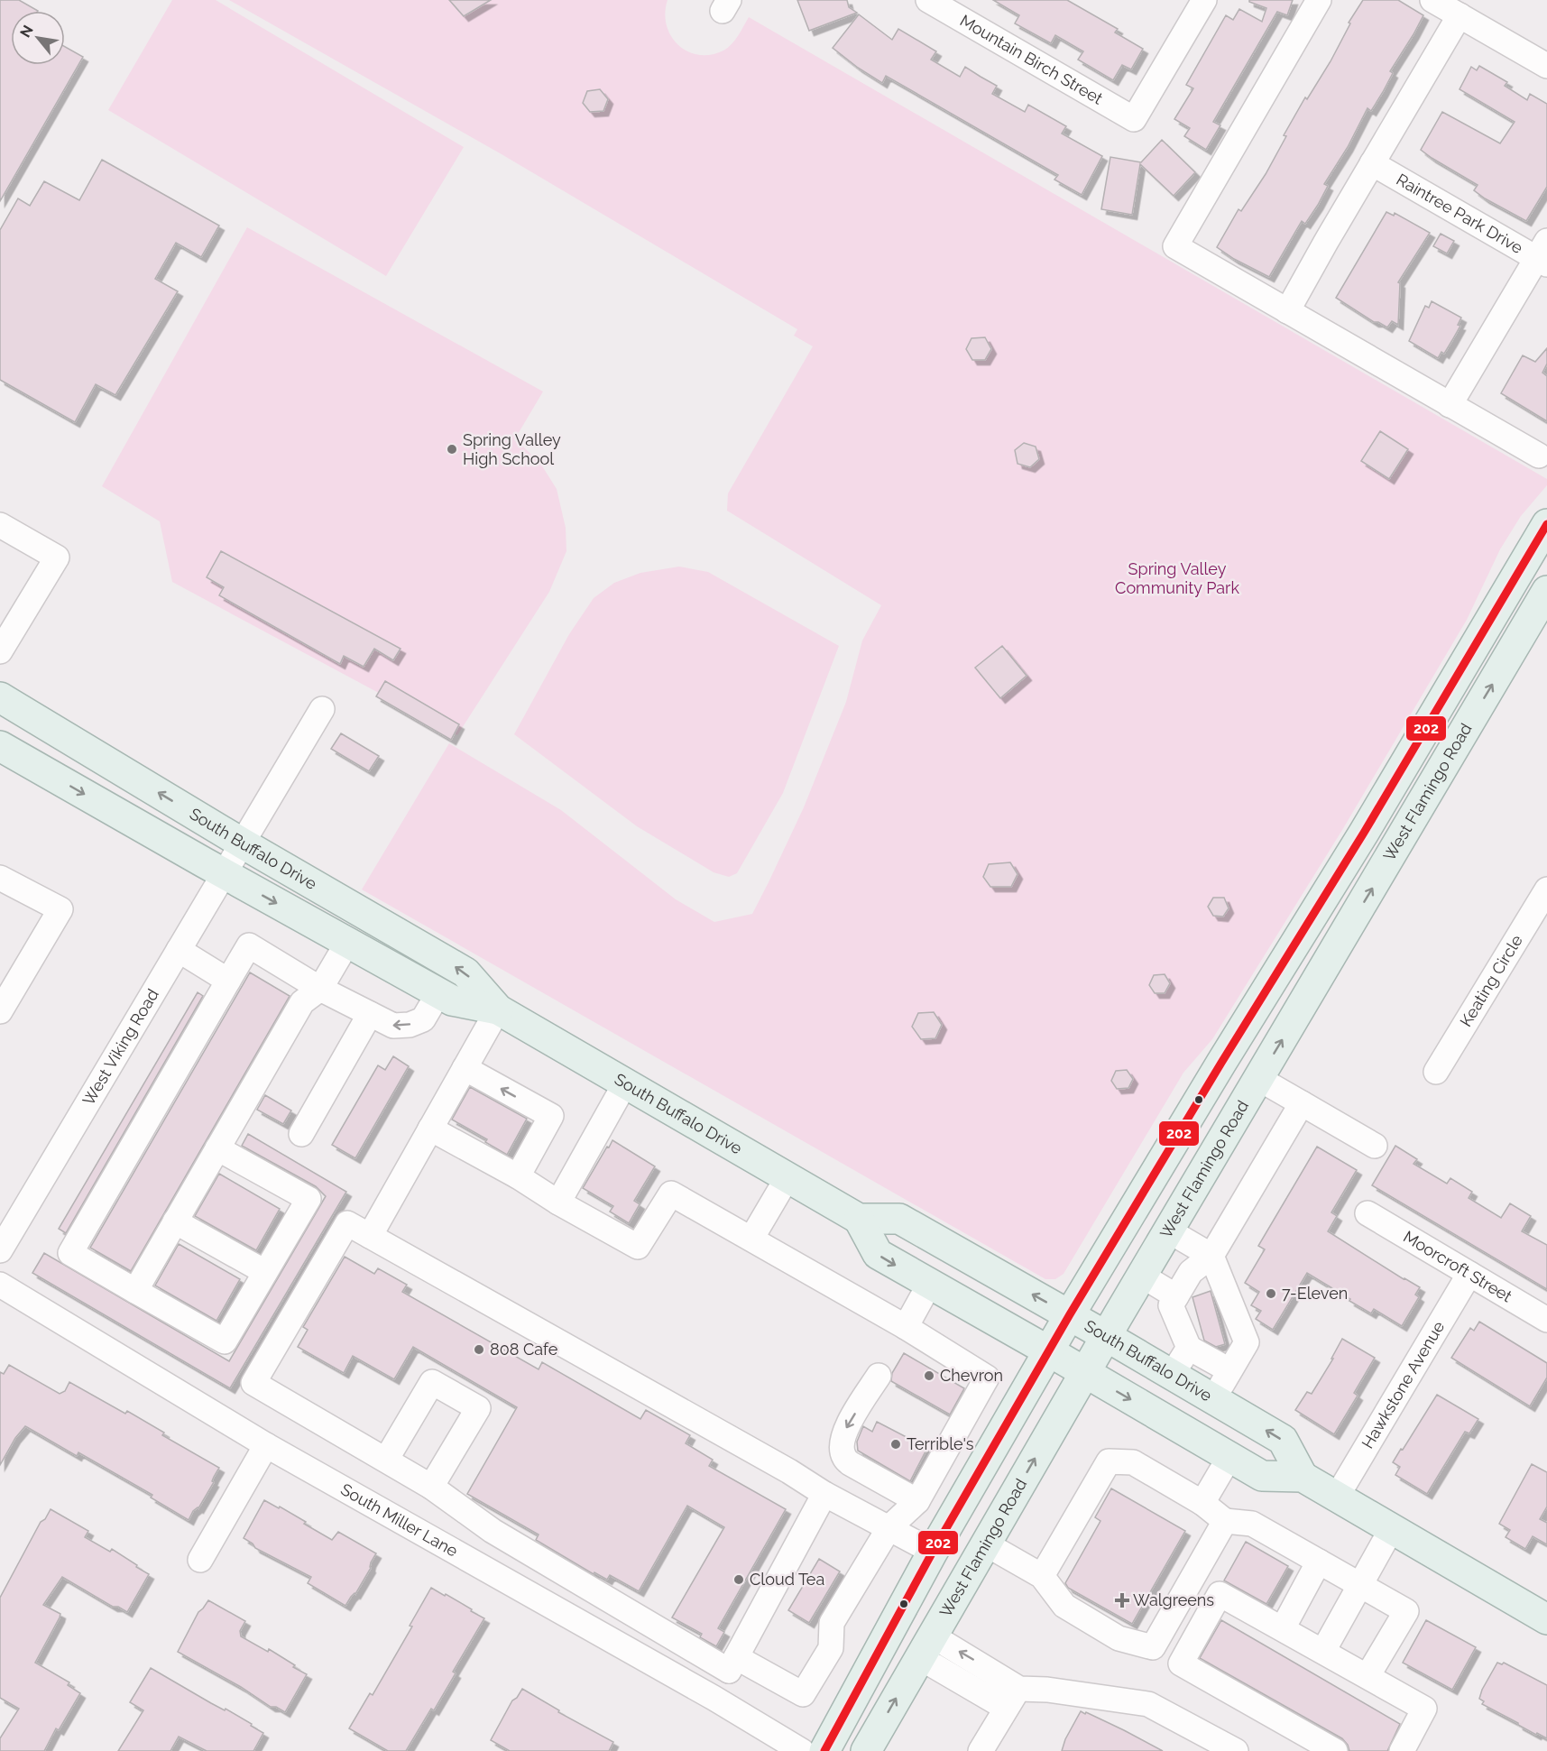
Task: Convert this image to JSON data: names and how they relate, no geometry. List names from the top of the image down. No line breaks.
{"streets":{"main road":["West Flamingo Road","South Buffalo Drive"],"street":["Mountain Birch Street","Raintree Park Drive","Keating Circle","West Viking Road","Moorcroft Street","Hawkstone Avenue","South Miller Lane"]},"crossings":[["West Flamingo Road","South Buffalo Drive"],["South Buffalo Drive","West Viking Road"],["Moorcroft Street","Hawkstone Avenue"]],"parks":["Spring Valley Community Park"],"places":{"other":["Spring Valley High School","7-Eleven","808 Cafe","Chevron","Terrible's","Cloud Tea"],"health":["Walgreens"]},"lines":["transit line 202"],"north":"top left"}
